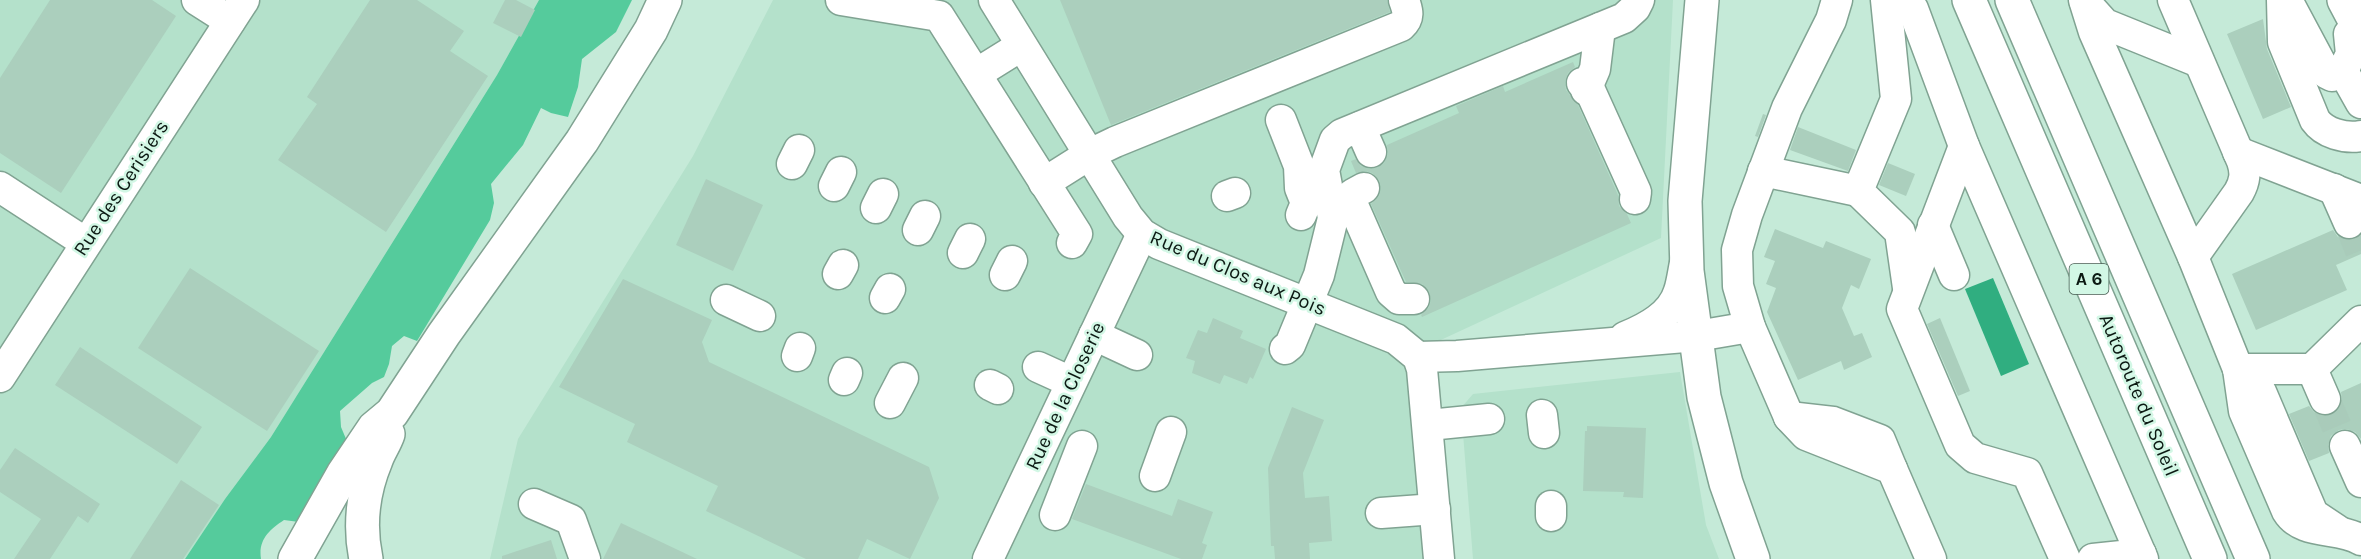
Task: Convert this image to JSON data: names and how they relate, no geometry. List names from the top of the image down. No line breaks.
{"streets":{"main road":["A 6","Autoroute du Soleil"],"street":["Rue des Cerisiers","Rue du Clos aux Pois","Rue de la Closerie"]},"crossings":[["Rue du Clos aux Pois","Rue de la Closerie"]]}
